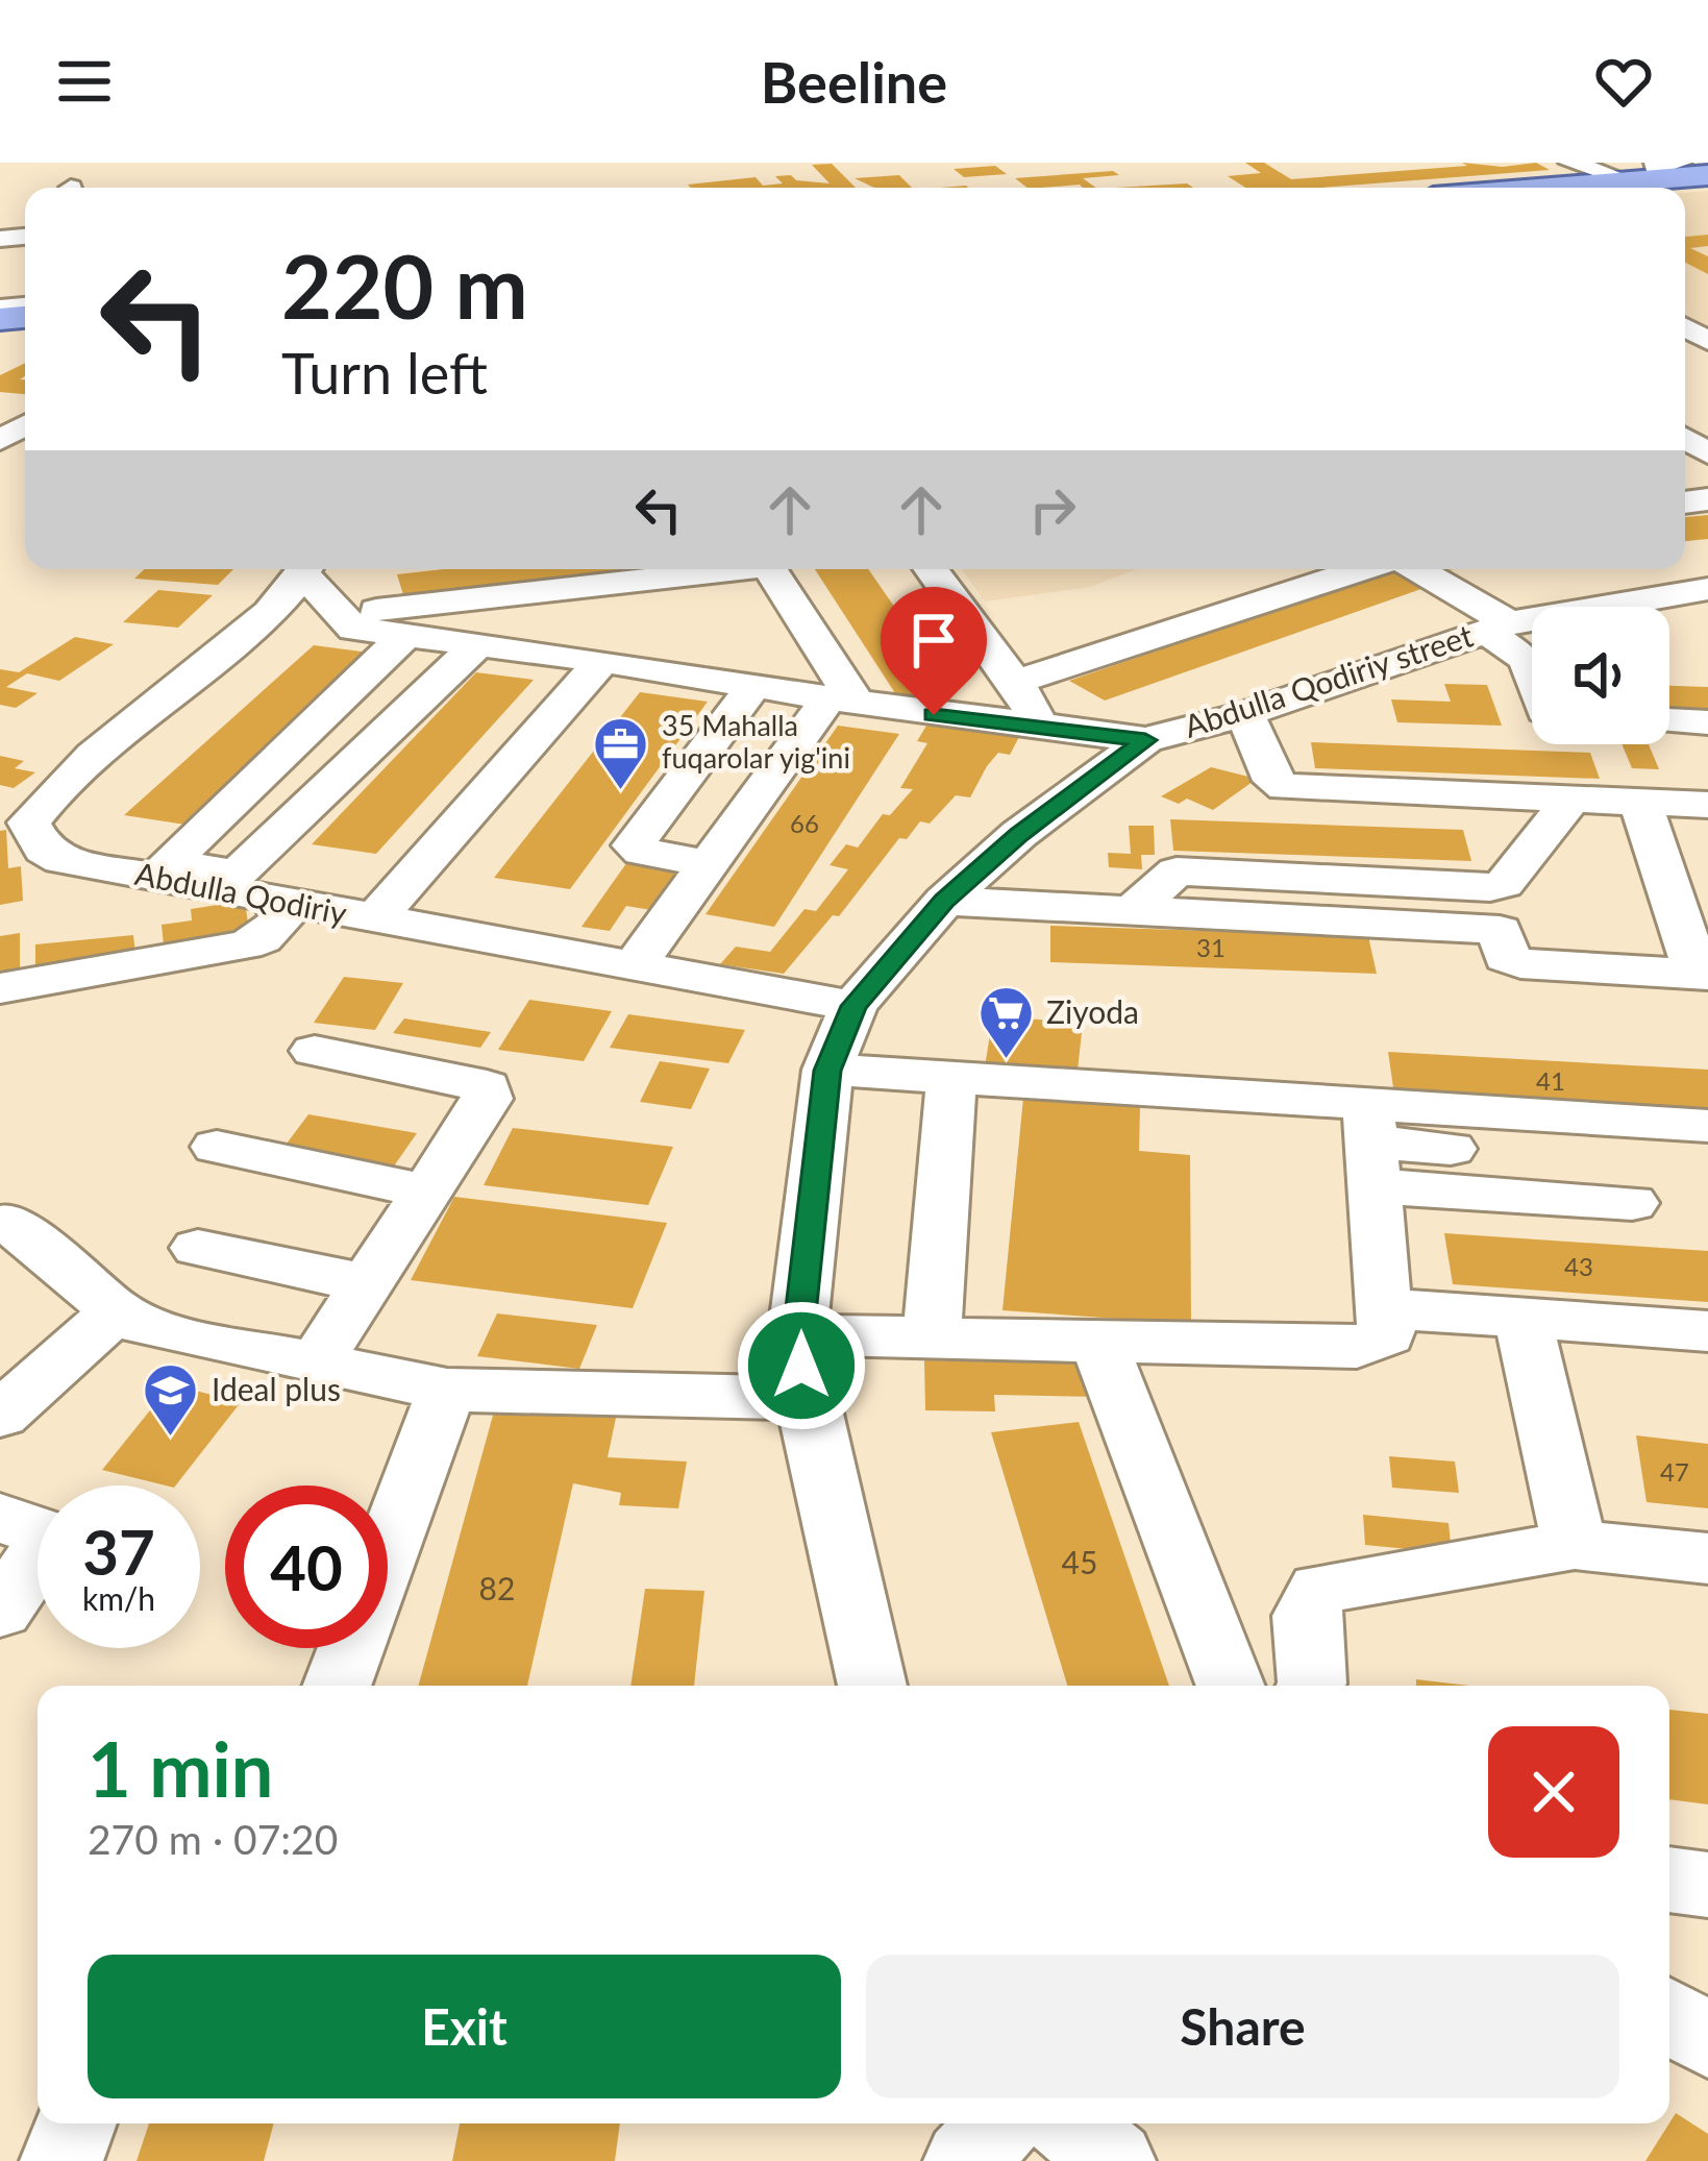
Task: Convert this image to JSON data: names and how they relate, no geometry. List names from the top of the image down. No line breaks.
{"streets":{"street":["Abdulla Qodiriy street","Abdulla Qodiriy"]},"crossings":[["Abdulla Qodiriy street","Abdulla Qodiriy"]],"places":{"office":["35 Mahalla fuqarolar yig'ini"],"supermarket":["Ziyoda"],"school or university":["Ideal plus"]},"house_numbers":["66","31","41","43","47","45","82"],"page":{"header":"Beeline","turn":["220 m","Turn left"],"speed":"37 km/h","limit":"40","heading":["1 min","270 m · 07:20"],"buttons":["Exit","Share"]}}
